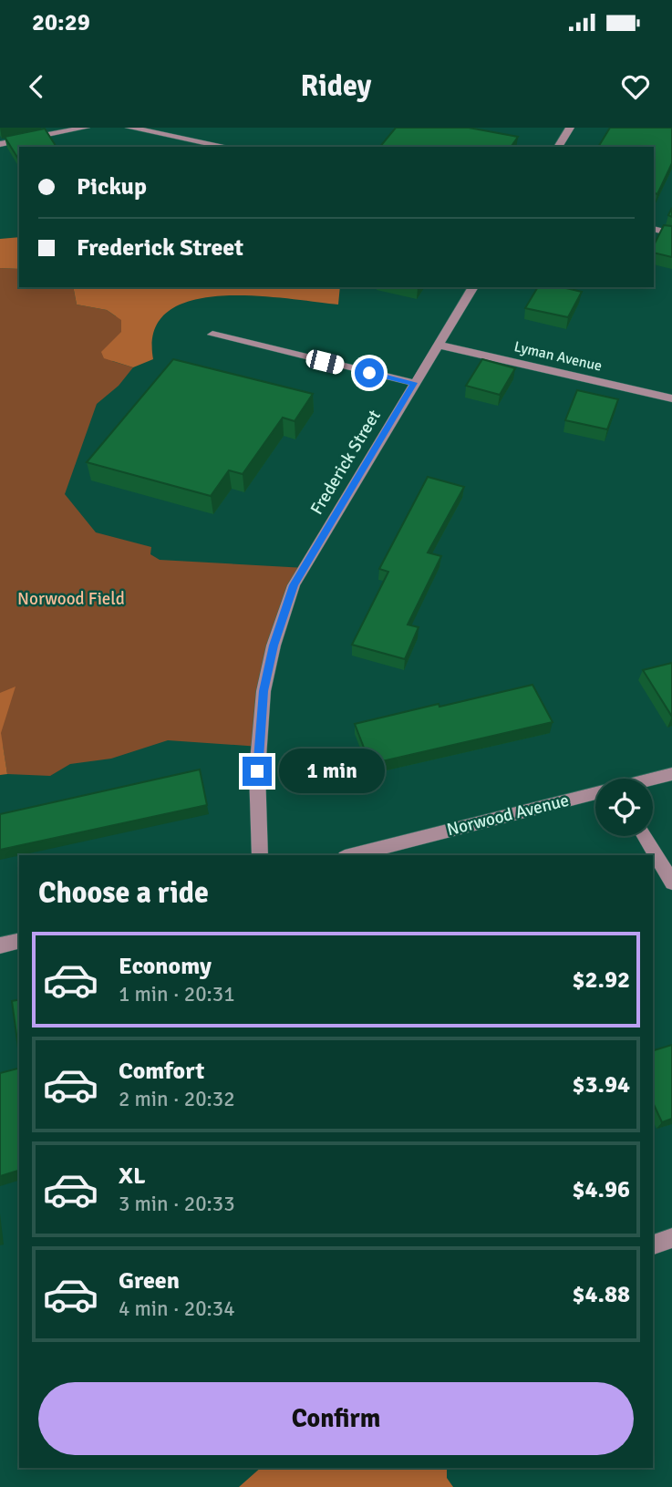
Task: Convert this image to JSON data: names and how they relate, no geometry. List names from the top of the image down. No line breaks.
{"streets":{"street":["Lyman Avenue","Frederick Street","Norwood Avenue"]},"crossings":[["Lyman Avenue","Frederick Street"]],"parks":["Norwood Field"],"page":{"status":"20:29","header":"Ridey","banner":["Pickup","Frederick Street"],"bubble":"1 min","heading":"Choose a ride","list":[{"name":"Economy","note":"1 min · 20:31","value":"$2.92"},{"name":"Comfort","note":"2 min · 20:32","value":"$3.94"},{"name":"XL","note":"3 min · 20:33","value":"$4.96"},{"name":"Green","note":"4 min · 20:34","value":"$4.88"}],"buttons":"Confirm"}}
